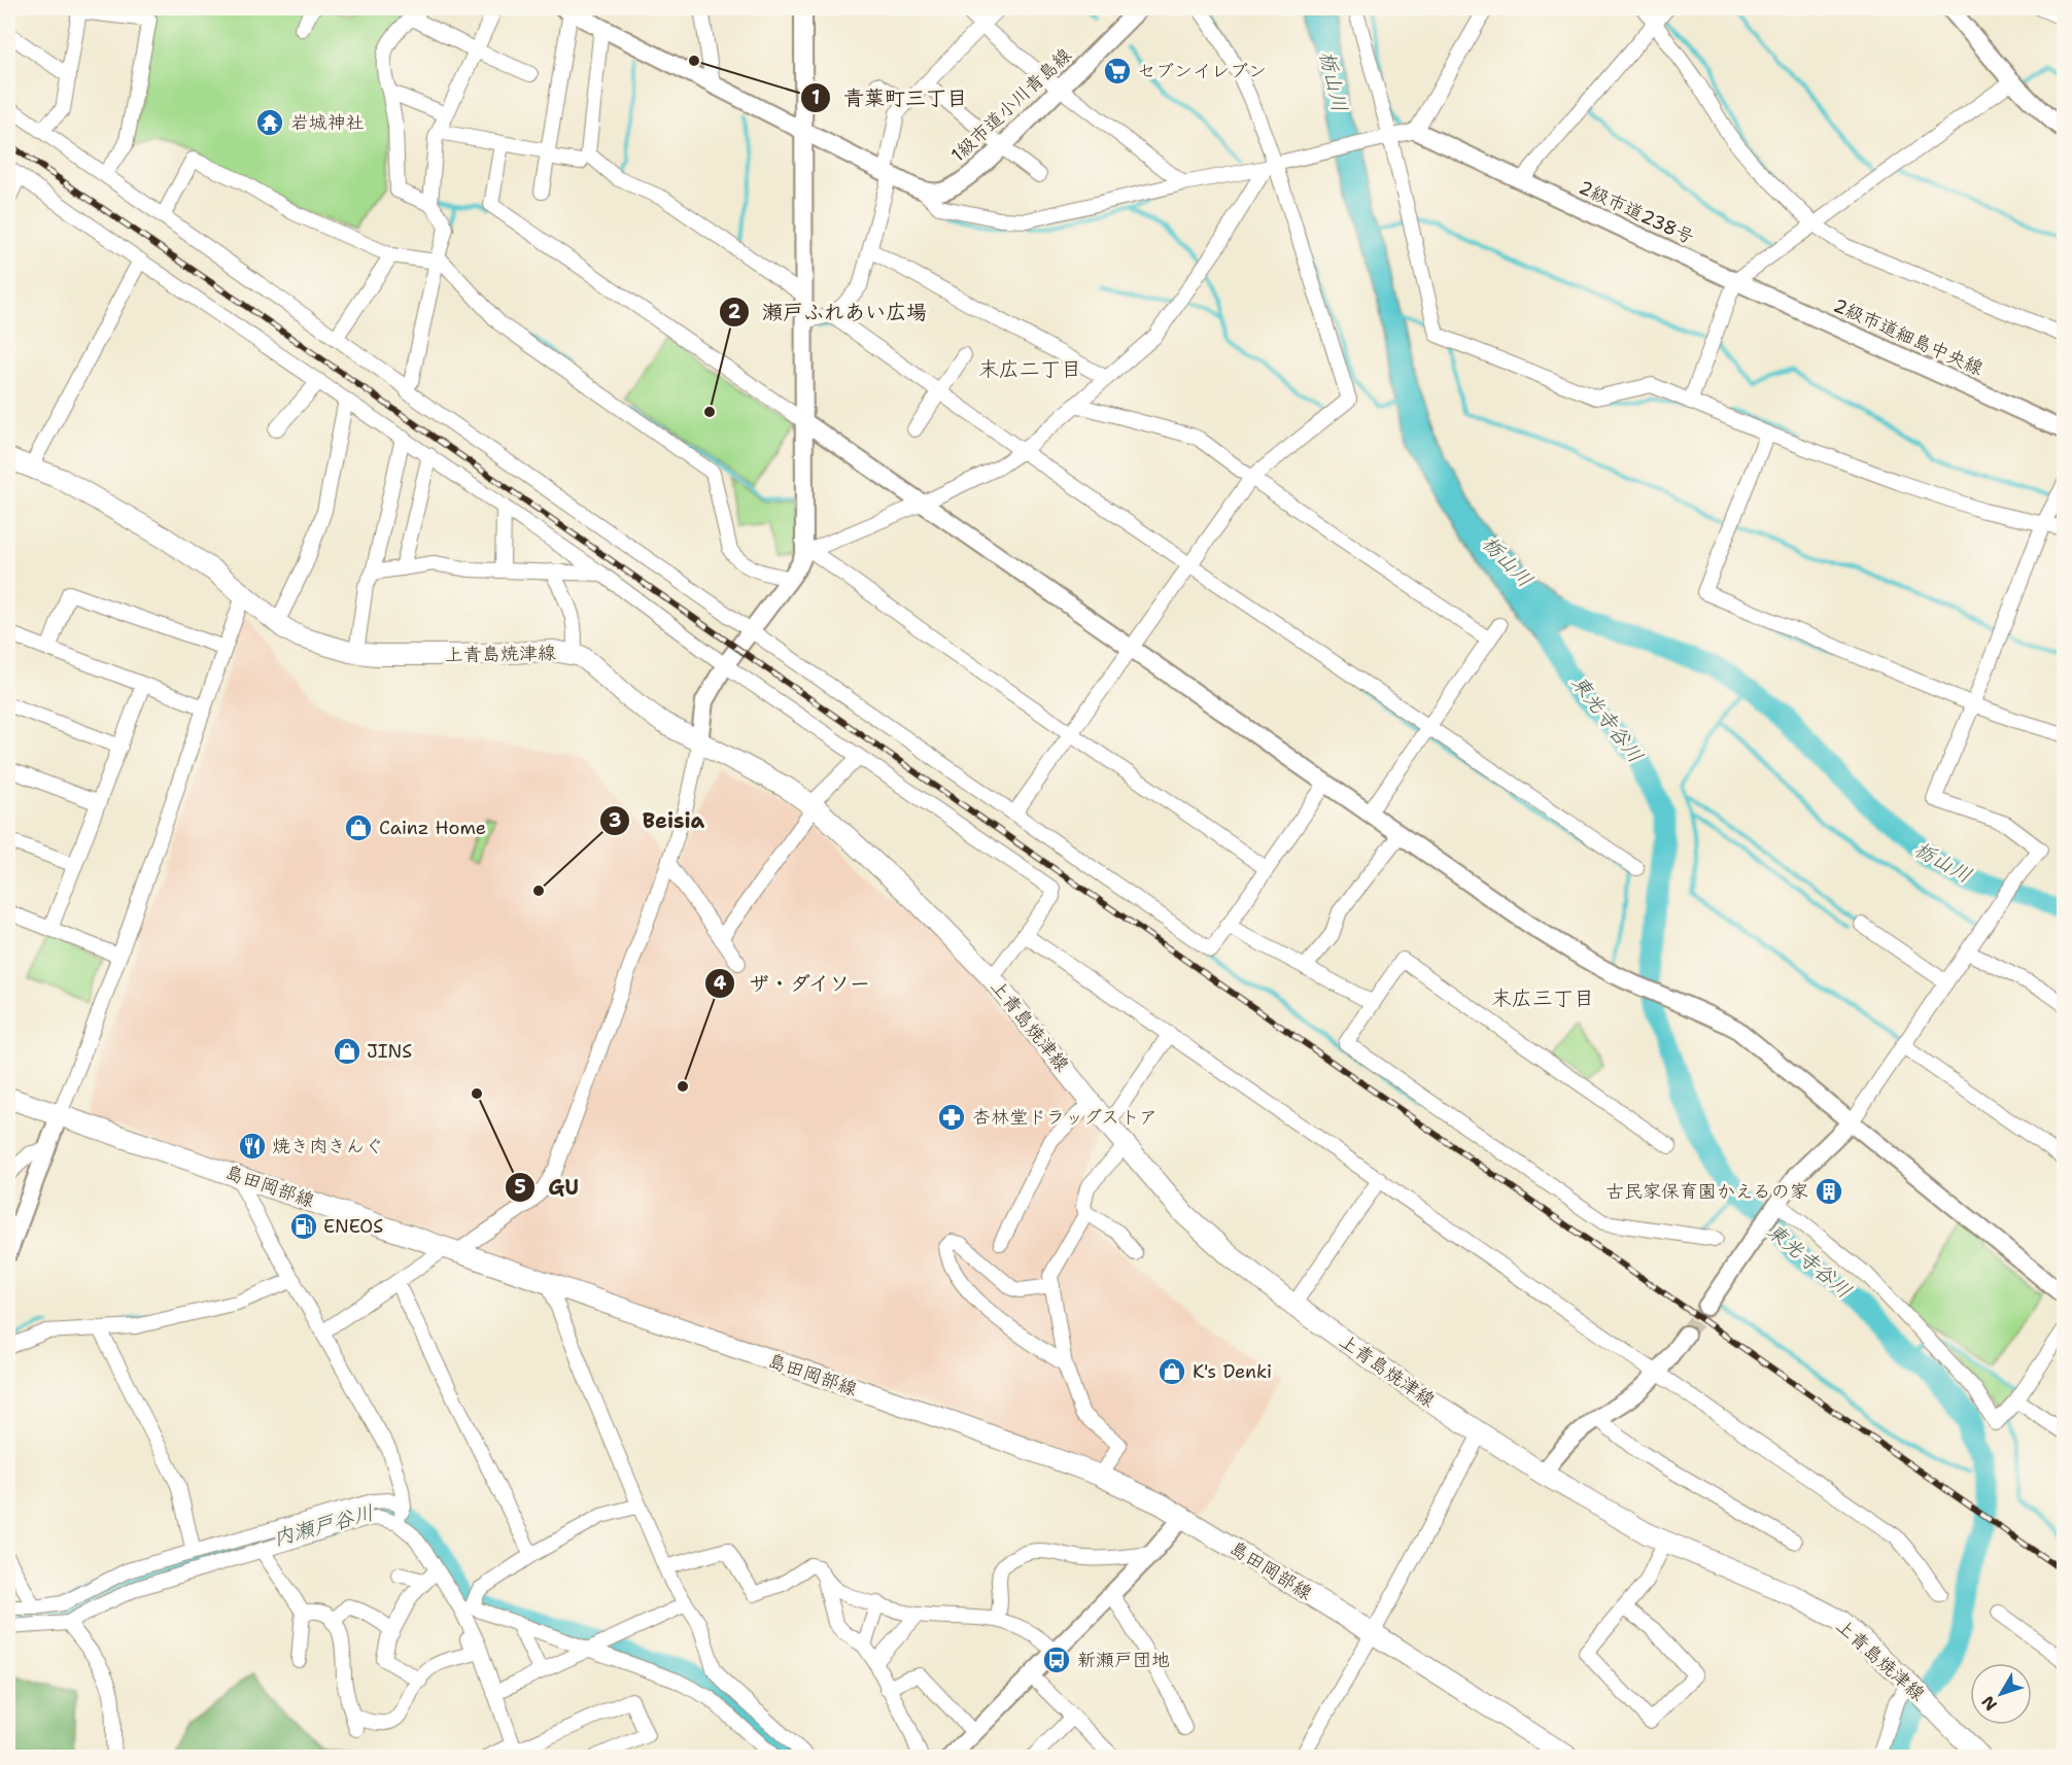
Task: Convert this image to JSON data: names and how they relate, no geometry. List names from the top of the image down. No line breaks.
{"streets":{"main road":["上青島焼津線","島田岡部線"],"street":["1級市道小川青島線","2級市道238号","2級市道細島中央線"]},"crossings":[["2級市道238号","2級市道細島中央線"]],"districts":["末広二丁目","末広三丁目"],"water":["栃山川","東光寺谷川","内瀬戸谷川"],"places":{"other":["青葉町三丁目","瀬戸ふれあい広場","Beisia","ザ・ダイソー","GU"],"supermarket":["セブンイレブン"],"temple":["岩城神社"],"shop":["Cainz Home","JINS","K's Denki"],"pharmacy":["杏林堂ドラッグストア"],"restaurant":["焼き肉きんぐ"],"building":["古民家保育園かえるの家"],"fuel station":["ENEOS"],"bus stop":["新瀬戸団地"]},"north":"bottom left"}
